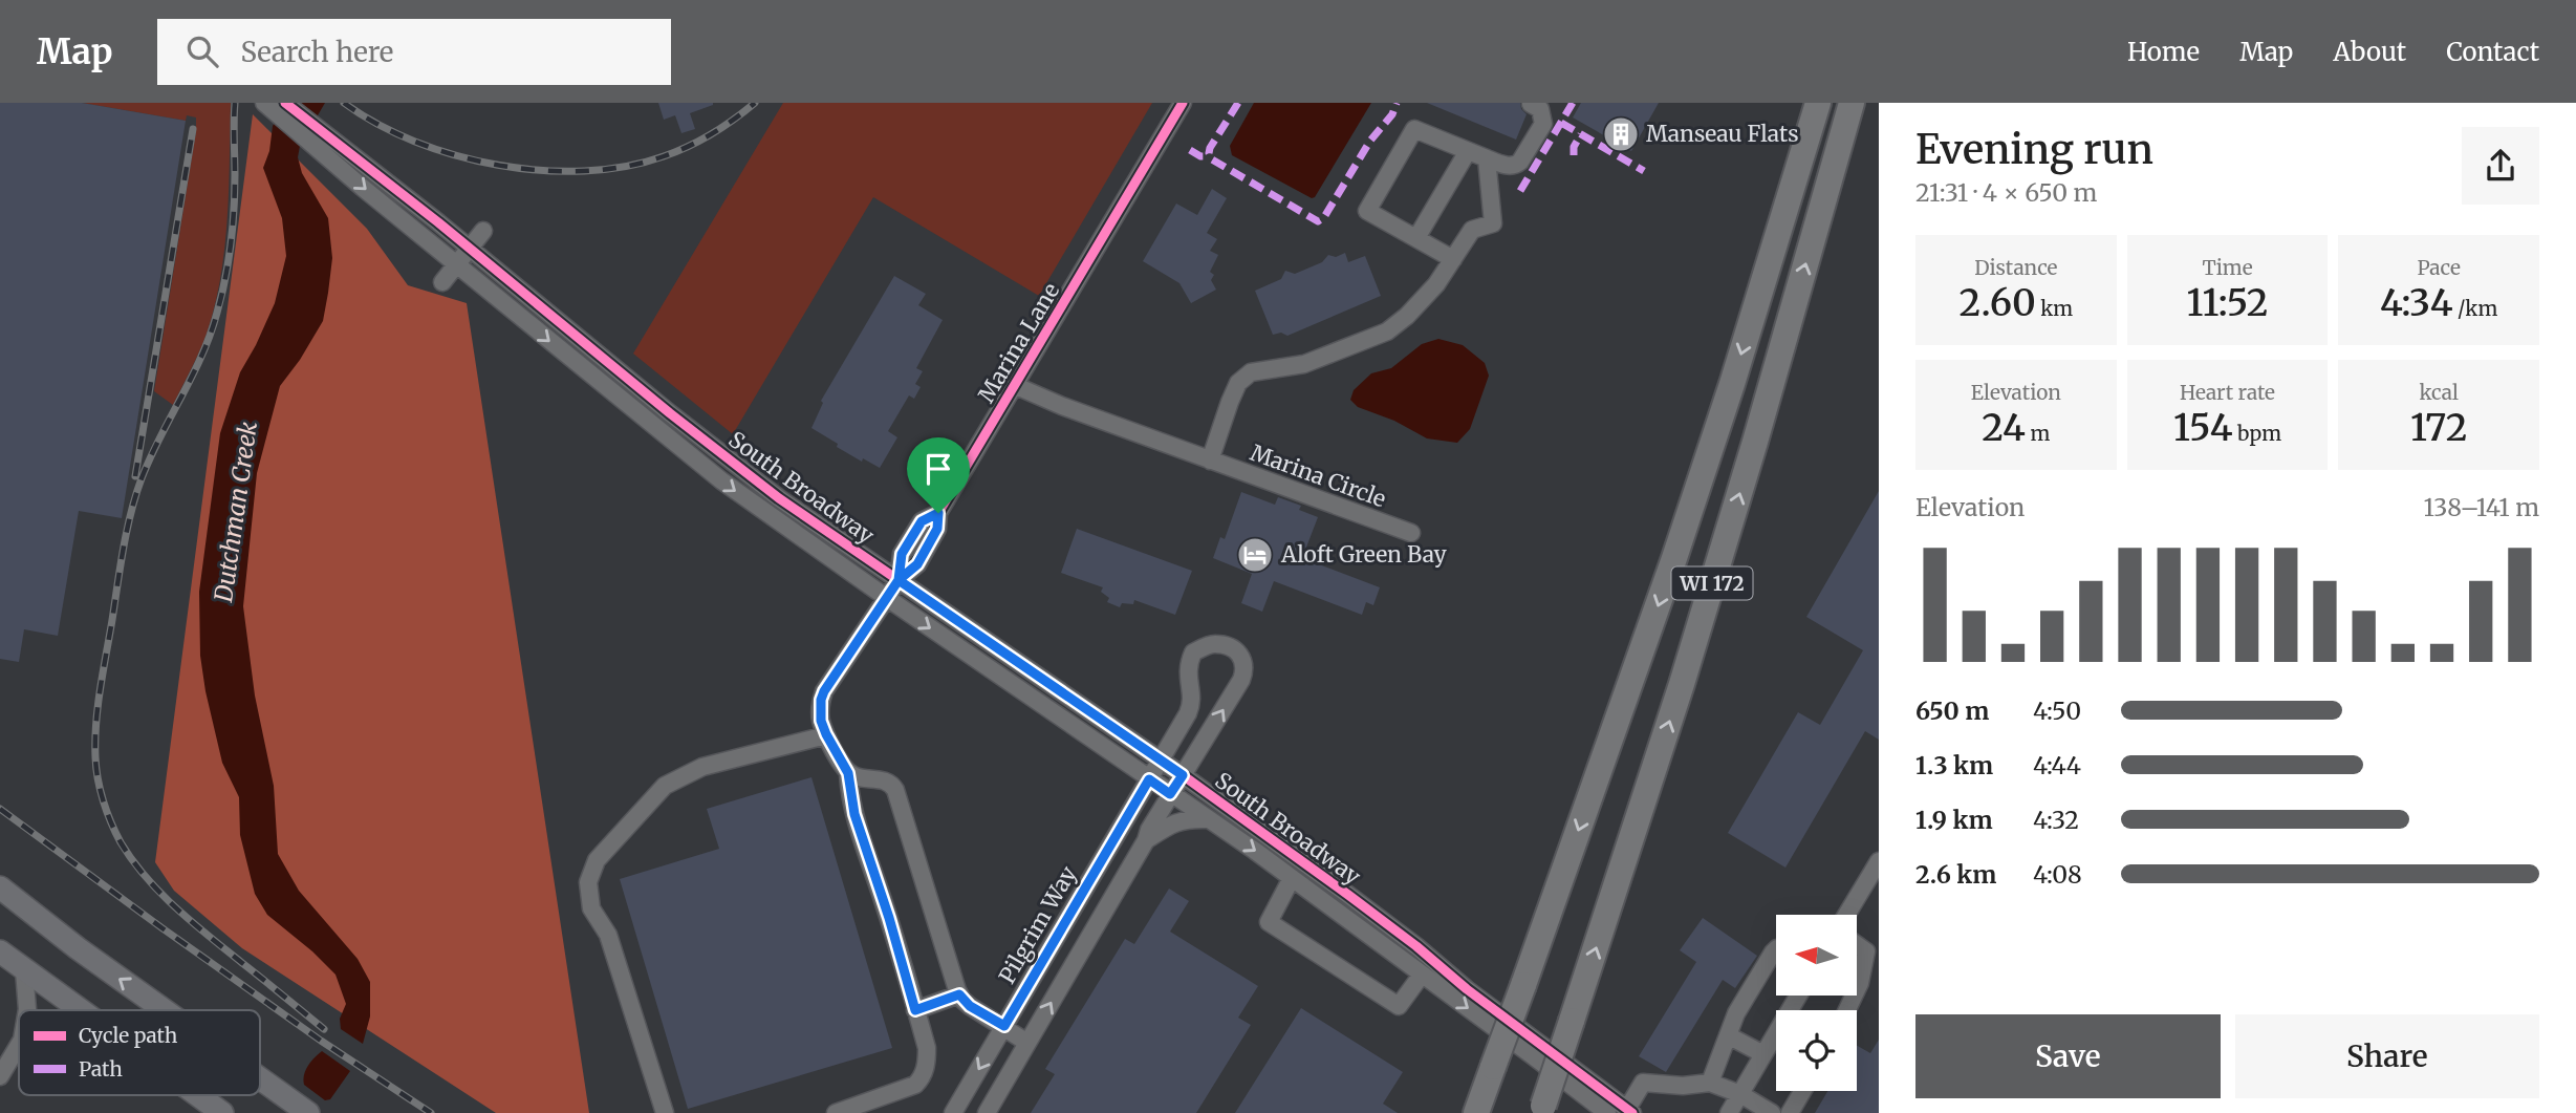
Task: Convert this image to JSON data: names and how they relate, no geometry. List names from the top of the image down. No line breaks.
{"streets":{"highway":["WI 172"],"street":["Marina Lane","Marina Circle","South Broadway","Pilgrim Way"]},"crossings":[["Marina Lane","Marina Circle"],["Marina Lane","South Broadway"],["South Broadway","Pilgrim Way"]],"water":["Dutchman Creek"],"places":{"building":["Manseau Flats"],"hotel":["Aloft Green Bay"]},"legend":["Cycle path","Path"],"north":"left","page":{"header":"Map","search":"Search here","nav":["Home","Map","About","Contact"],"heading":["Evening run","21:31 · 4 × 650 m"],"stats":[["Distance","2.60 km"],["Time","11:52"],["Pace","4:34 /km"],["Elevation","24 m"],["Heart rate","154 bpm"],["kcal","172"]],"chart":["Elevation","138–141 m"],"list":[{"name":"650 m","note":"4:50"},{"name":"1.3 km","note":"4:44"},{"name":"1.9 km","note":"4:32"},{"name":"2.6 km","note":"4:08"}],"buttons":["Save","Share"]}}
